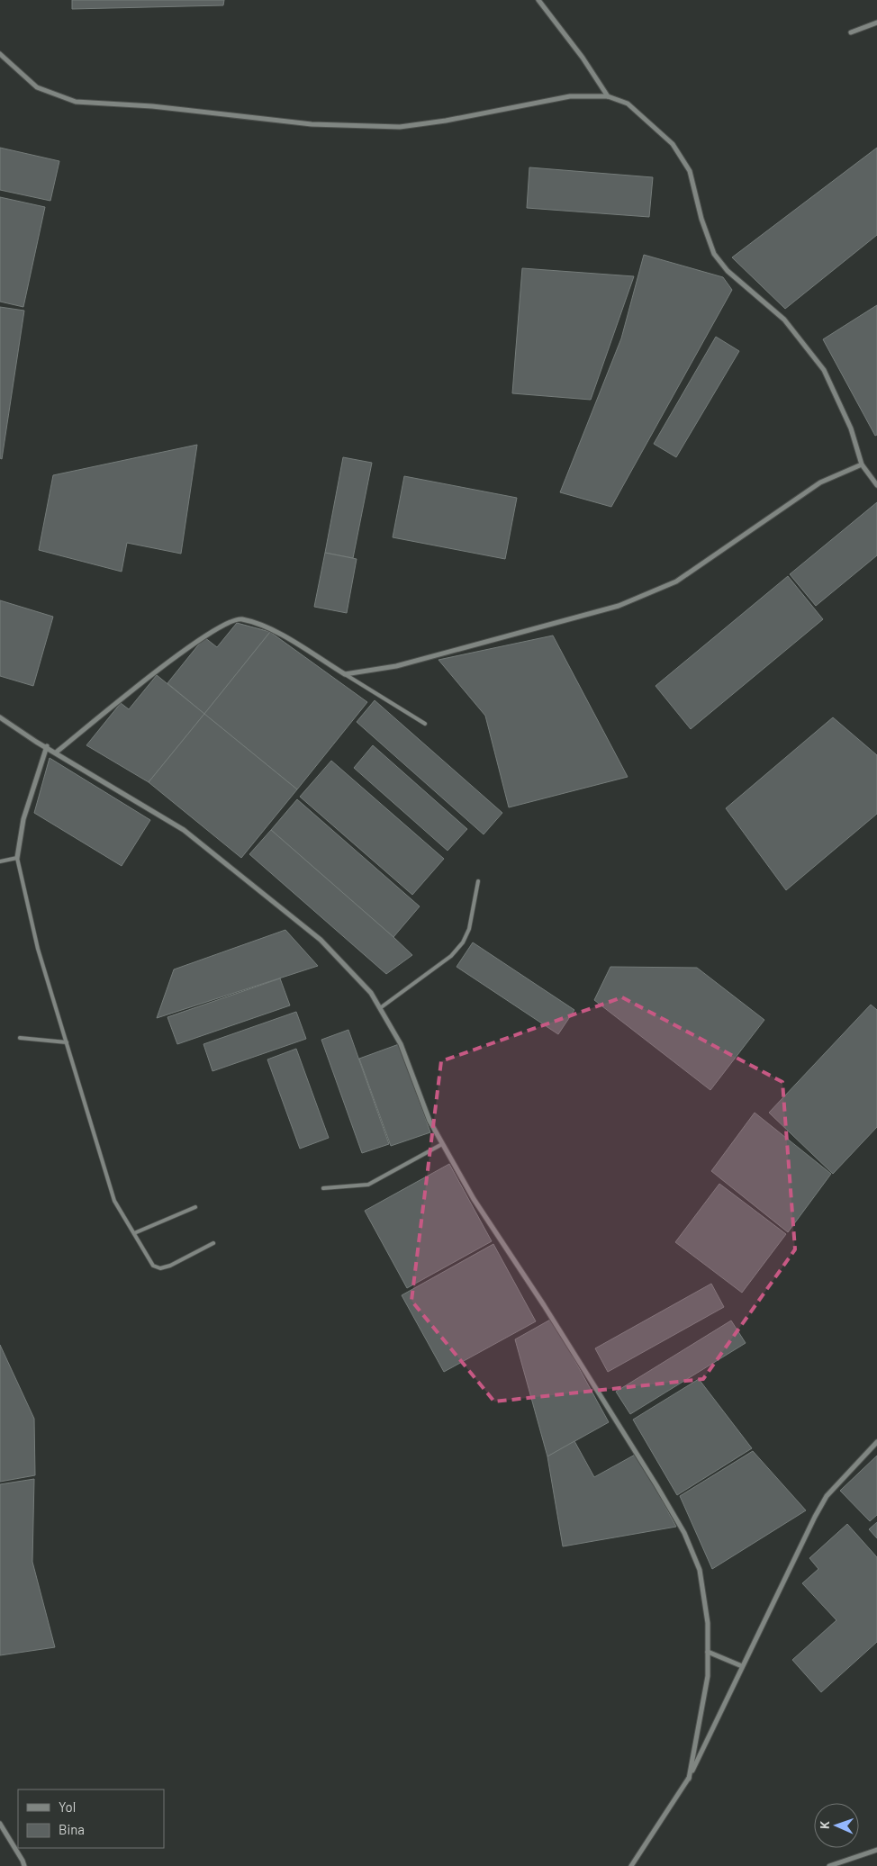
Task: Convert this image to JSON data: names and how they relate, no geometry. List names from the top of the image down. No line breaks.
{"legend":["Yol","Bina"],"north":"left"}
